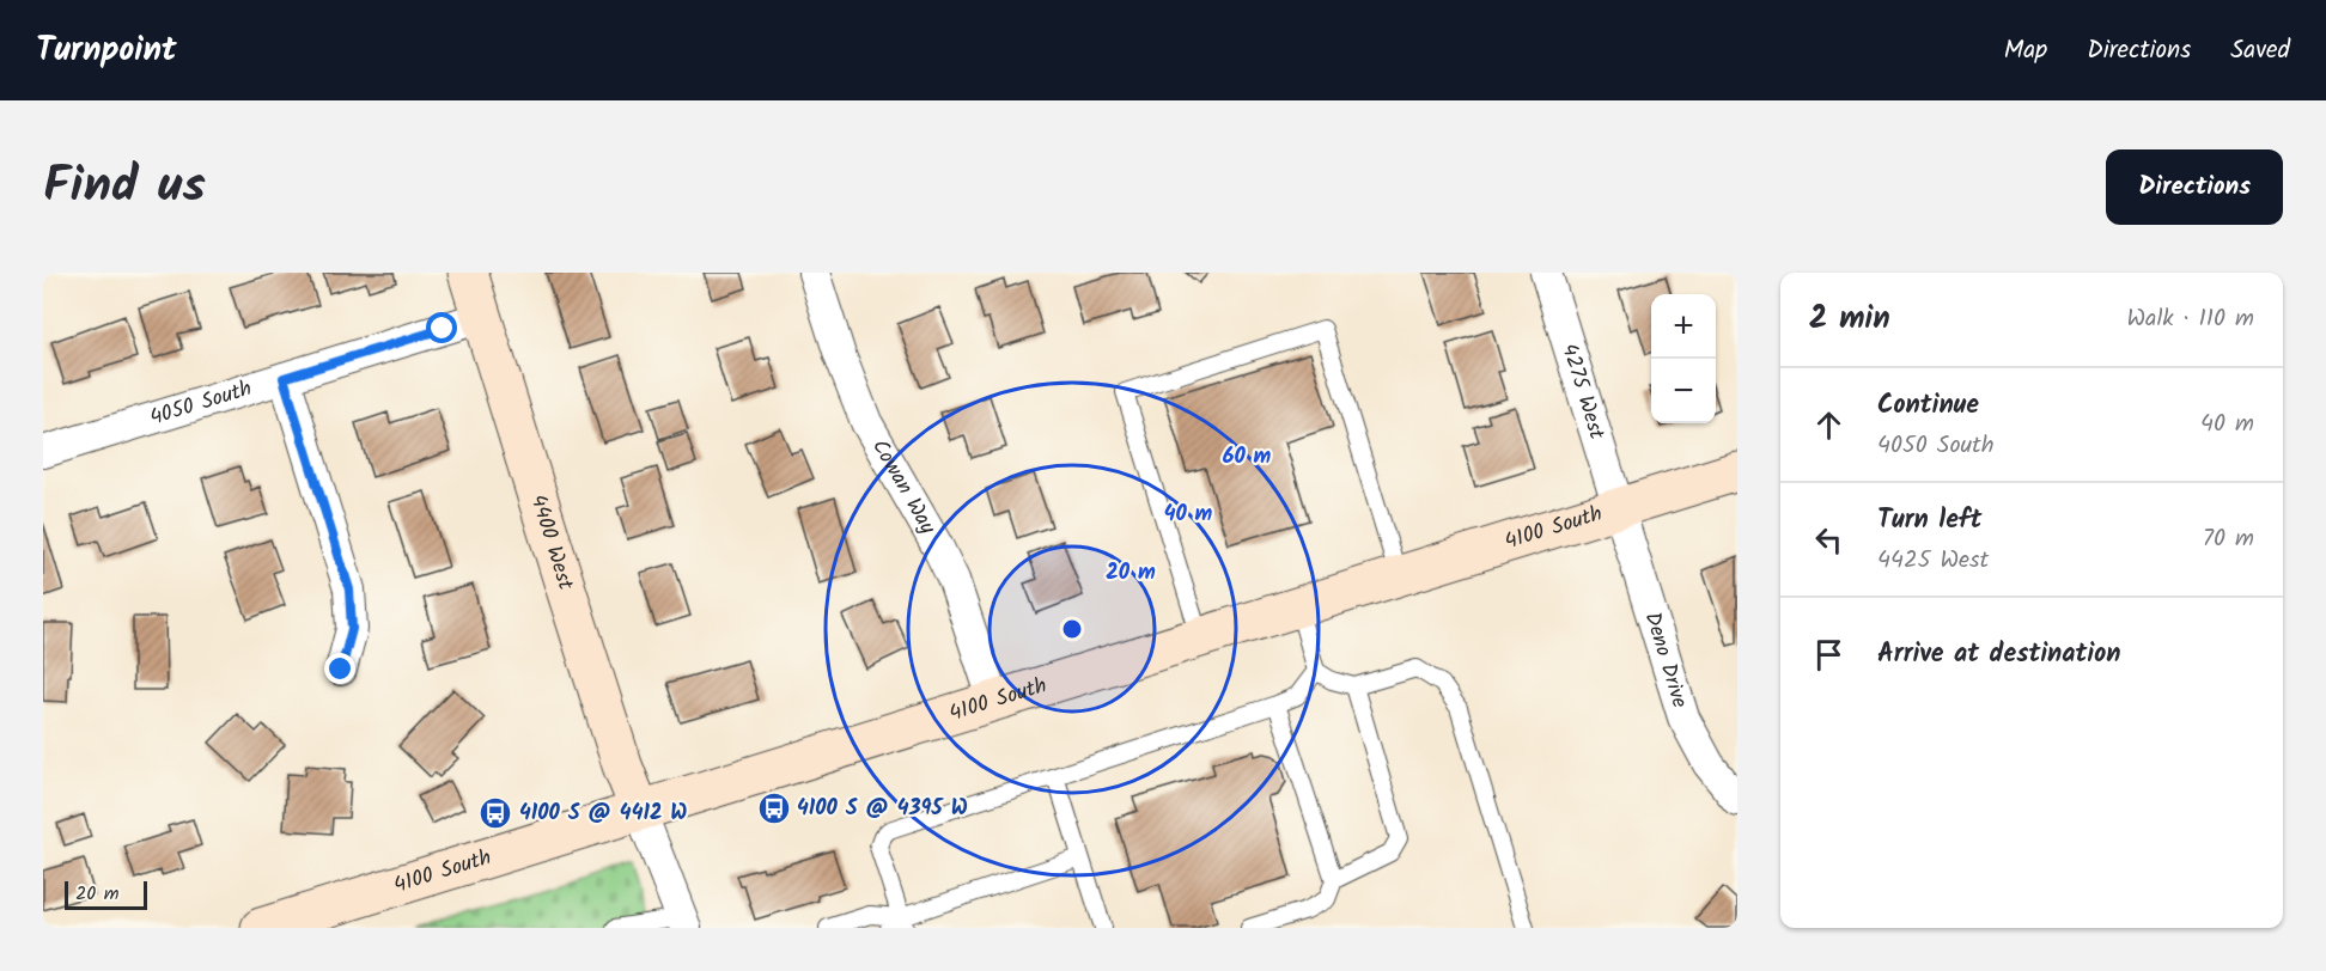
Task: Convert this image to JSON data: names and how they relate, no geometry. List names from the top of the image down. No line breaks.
{"streets":{"main road":["4100 South","4400 West"],"street":["4275 West","4050 South","Cowan Way","Deno Drive"]},"crossings":[["4275 West","4100 South"],["4275 West","Deno Drive"],["4050 South","4400 West"],["Cowan Way","4100 South"],["4100 South","4400 West"],["4100 South","Deno Drive"]],"places":{"bus stop":["4100 S @ 4395 W","4100 S @ 4412 W"]},"scale_bar":"20 m","page":{"header":"Turnpoint","nav":["Map","Directions","Saved"],"title":"Find us","buttons":"Directions","heading":["2 min","Walk · 110 m"],"map_buttons":["+","−"],"list":[["Continue","4050 South","40 m"],["Turn left","4425 West","70 m"],"Arrive at destination"],"scale":"20 m"},"rings":["60 m","40 m","20 m"]}
